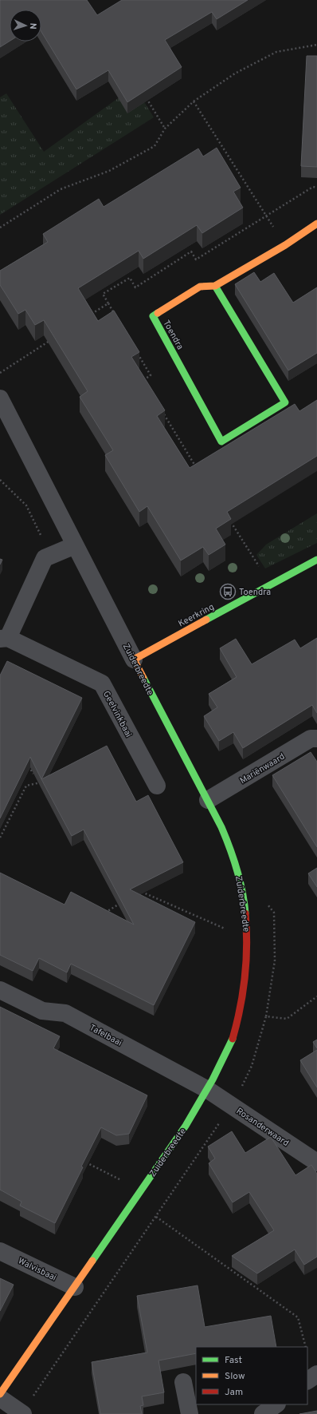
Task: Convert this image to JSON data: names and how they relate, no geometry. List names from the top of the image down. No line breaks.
{"streets":{"street":["Toendra","Keerkring","Zuiderbreedte","Geelvinkbaai","Mariënwaard","Tafelbaai","Rosanderwaard","Walvisbaai"]},"crossings":[["Keerkring","Zuiderbreedte"],["Zuiderbreedte","Geelvinkbaai"],["Zuiderbreedte","Mariënwaard"],["Zuiderbreedte","Tafelbaai"],["Zuiderbreedte","Rosanderwaard"],["Zuiderbreedte","Walvisbaai"],["Tafelbaai","Rosanderwaard"]],"places":{"bus stop":["Toendra"]},"legend":["Fast","Slow","Jam"],"north":"right"}
